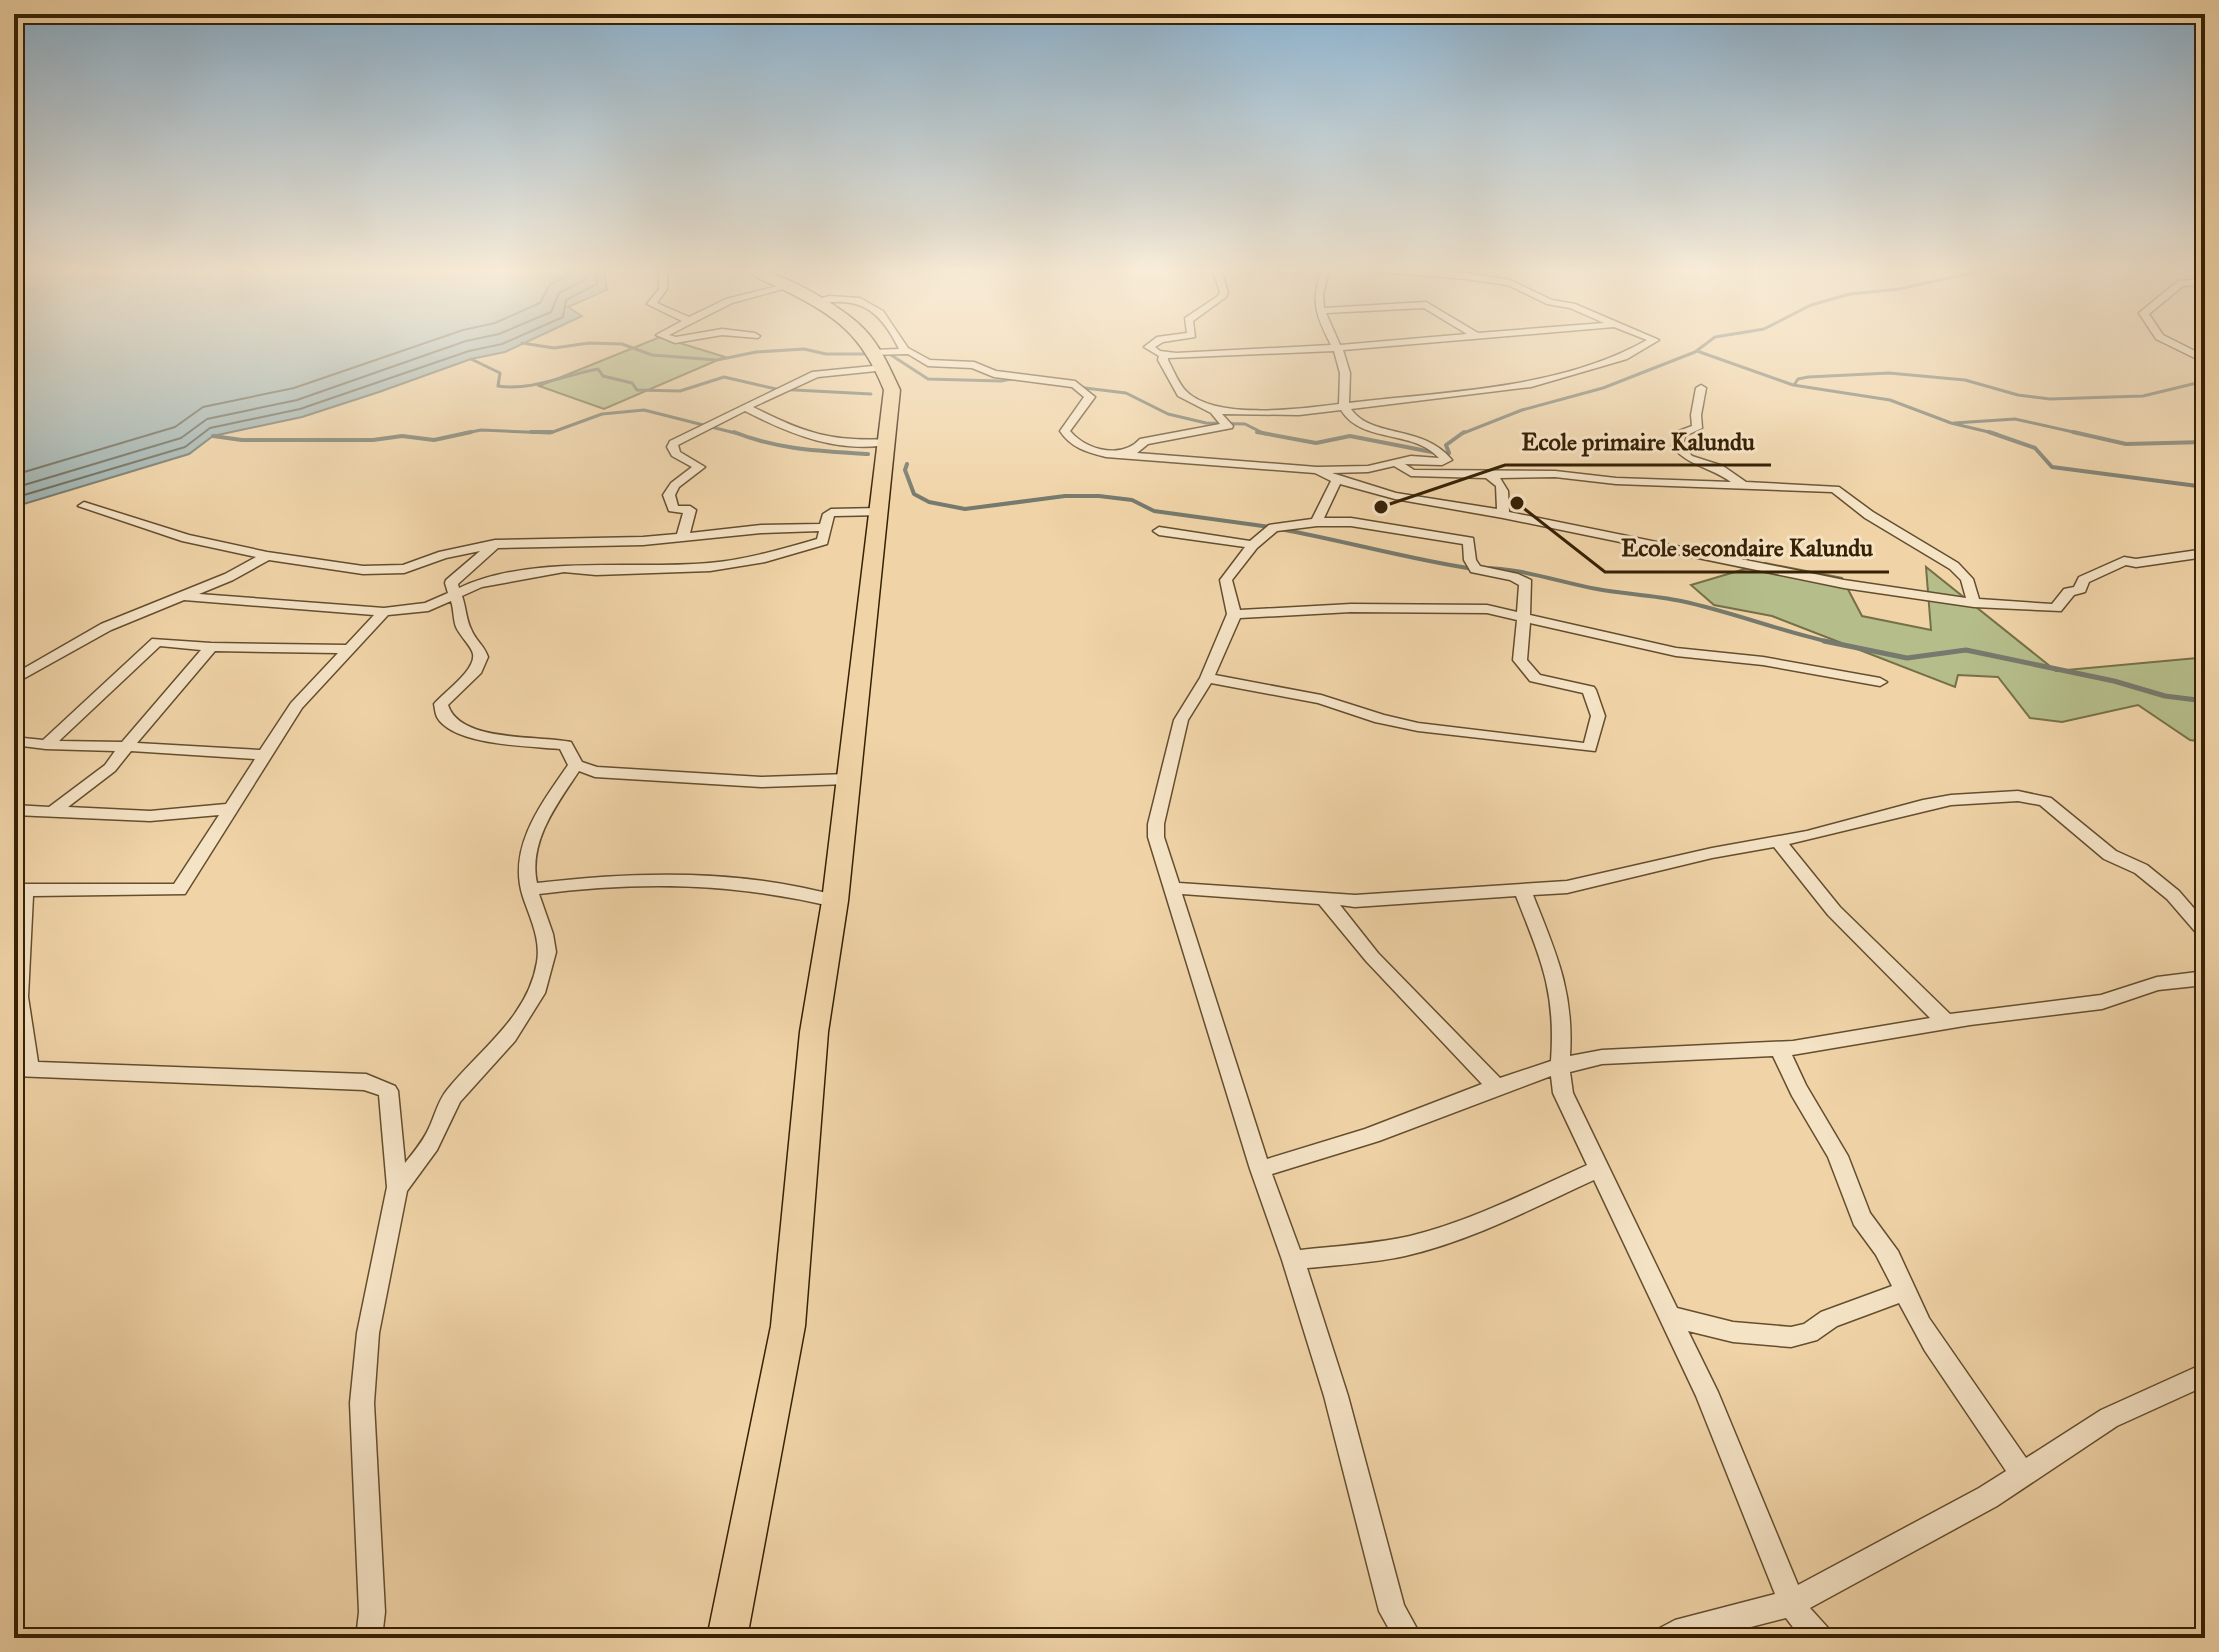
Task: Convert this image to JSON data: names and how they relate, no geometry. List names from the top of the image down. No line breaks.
{"places":["Ecole secondaire Kalundu","Ecole primaire Kalundu"]}
